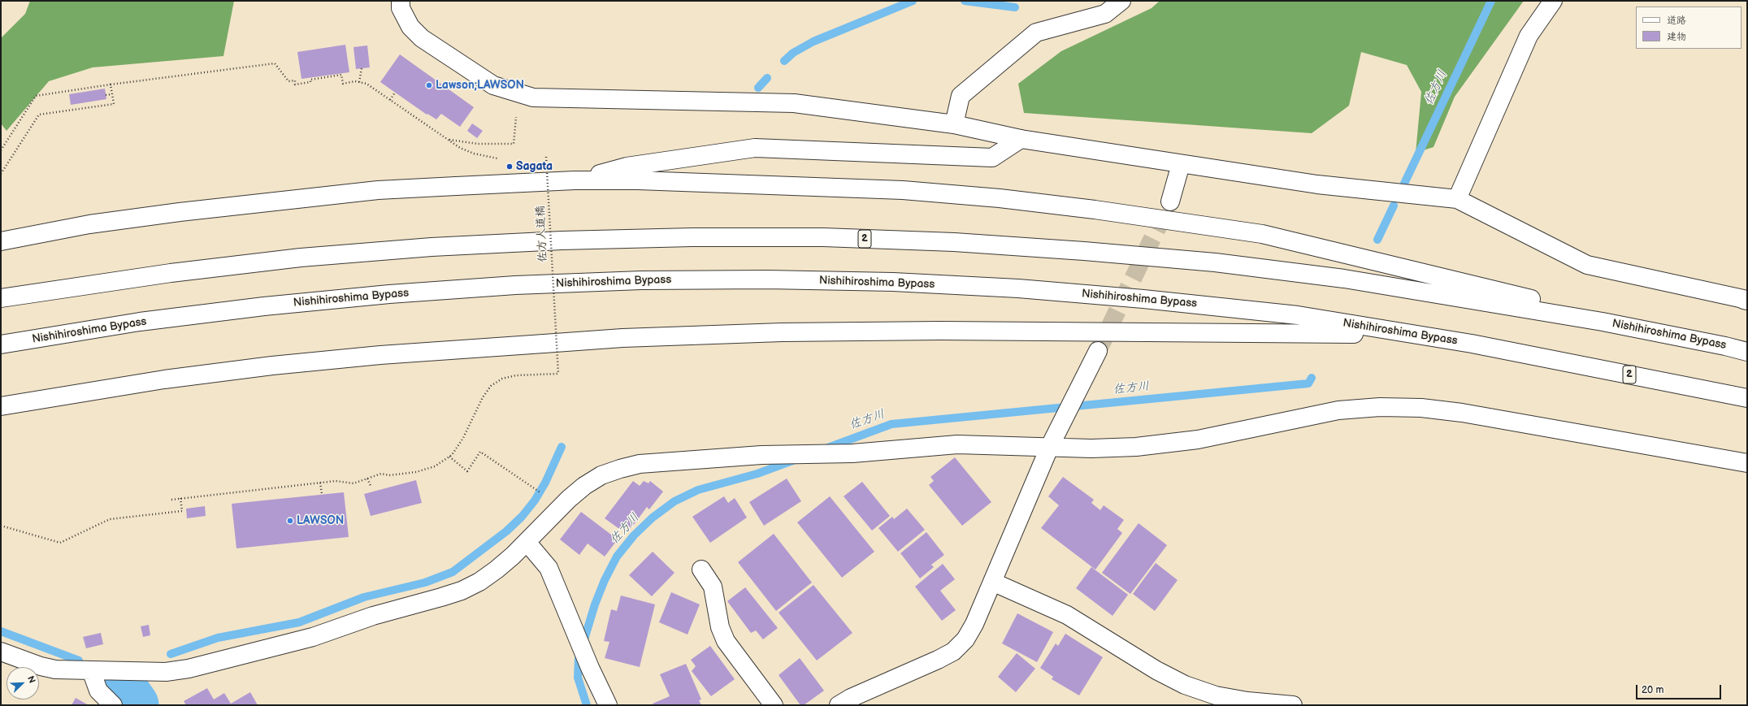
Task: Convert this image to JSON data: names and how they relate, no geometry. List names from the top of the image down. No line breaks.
{"streets":{"main road":["2","Nishihiroshima Bypass"],"path":["佐方人道橋"]},"crossings":[["2","Nishihiroshima Bypass"]],"water":["佐方川"],"places":["Lawson;LAWSON","Sagata","LAWSON"],"legend":["道路","建物"],"scale_bar":"20 m","north":"top right"}
